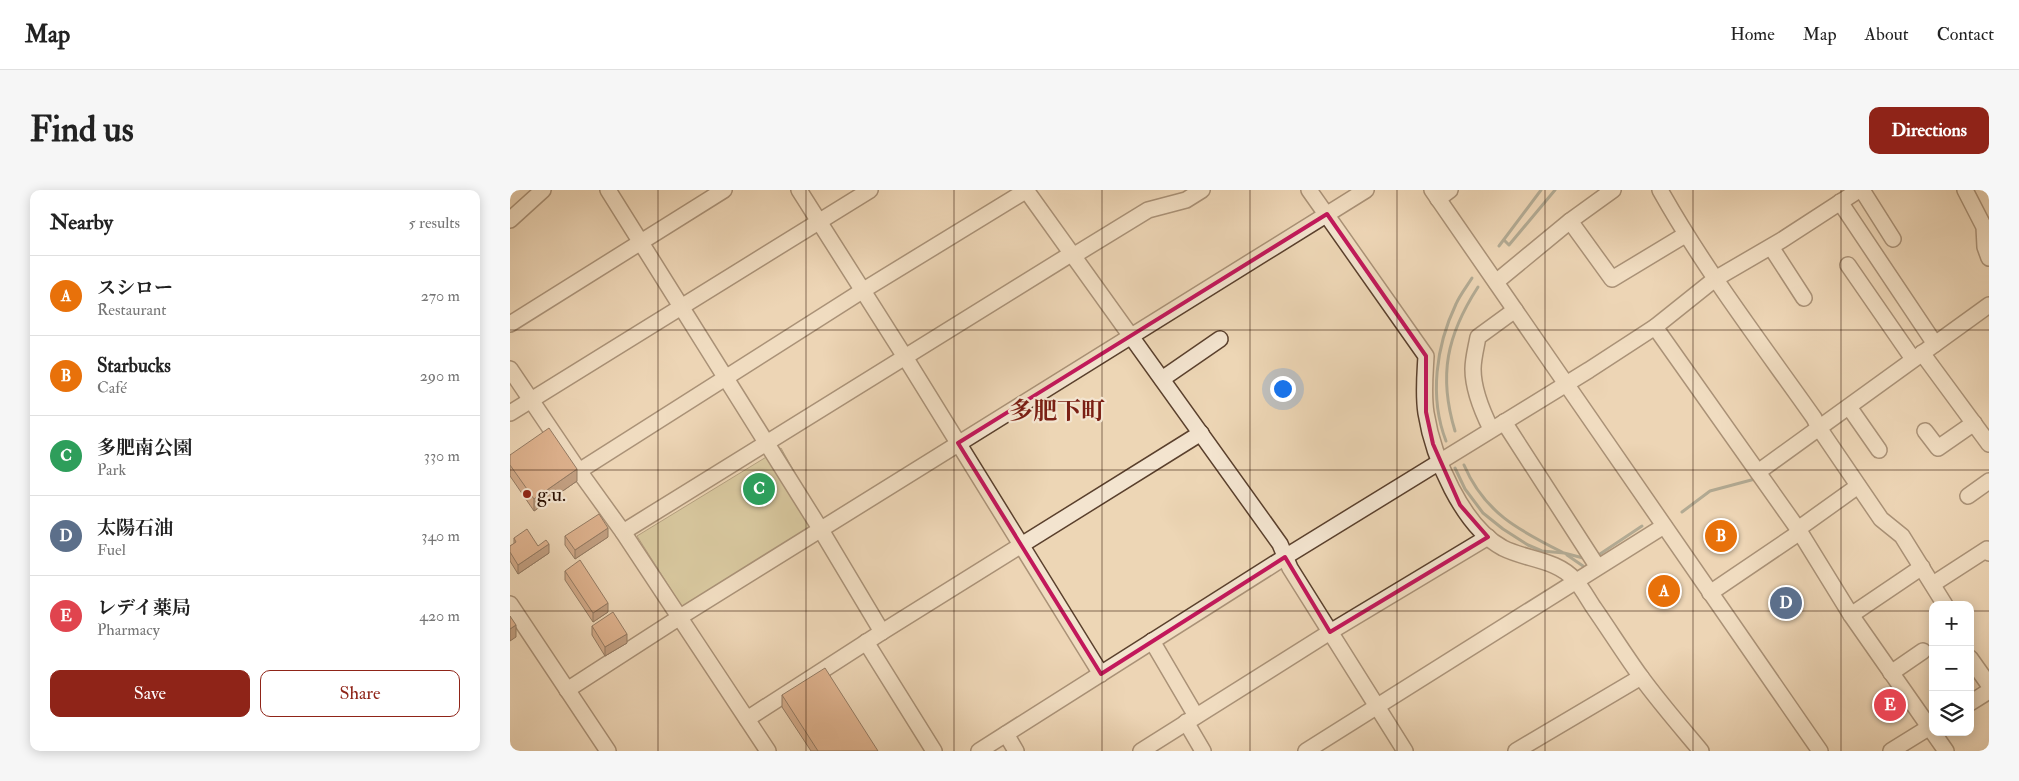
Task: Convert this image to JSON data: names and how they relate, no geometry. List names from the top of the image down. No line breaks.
{"districts":["多肥下町"],"places":["g.u."],"page":{"header":"Map","nav":["Home","Map","About","Contact"],"buttons":["Directions",["Save","Share"]],"title":"Find us","heading":["Nearby","5 results"],"list":[{"mark":"A","name":"スシロー","note":"Restaurant","value":"270 m"},{"mark":"B","name":"Starbucks","note":"Café","value":"290 m"},{"mark":"C","name":"多肥南公園","note":"Park","value":"330 m"},{"mark":"D","name":"太陽石油","note":"Fuel","value":"340 m"},{"mark":"E","name":"レデイ薬局","note":"Pharmacy","value":"420 m"}],"pins":["C","B","A","D","E"],"map_buttons":["+","−"]}}
